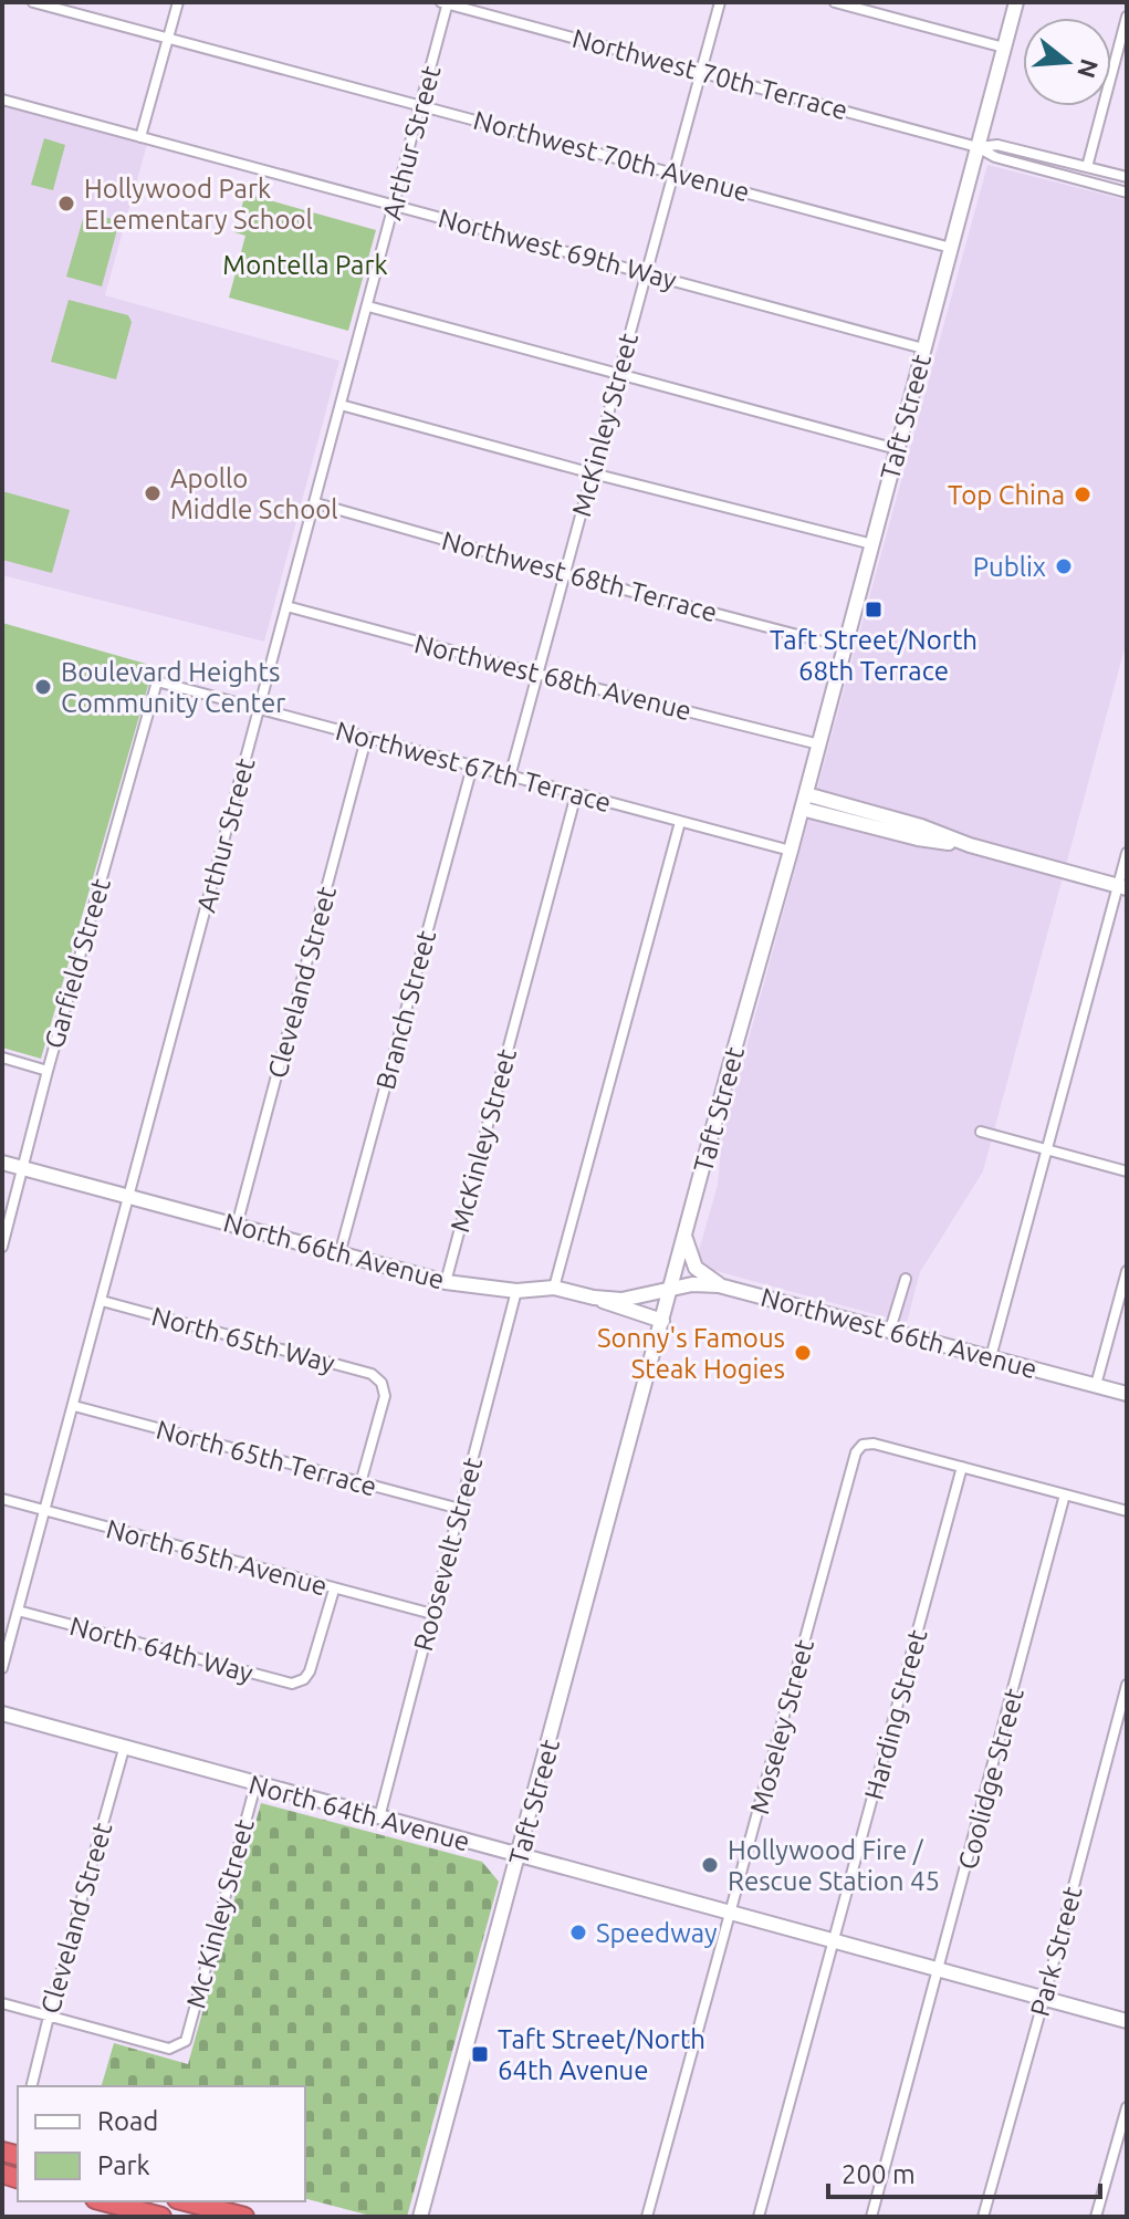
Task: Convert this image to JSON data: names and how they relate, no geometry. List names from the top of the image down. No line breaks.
{"streets":{"street":["Northwest 70th Terrace","Arthur Street","Northwest 70th Avenue","Northwest 69th Way","Taft Street","McKinley Street","Northwest 68th Terrace","Northwest 68th Avenue","Northwest 67th Terrace","Garfield Street","Cleveland Street","Branch Street","North 66th Avenue","Northwest 66th Avenue","North 65th Way","North 65th Terrace","Roosevelt Street","North 65th Avenue","North 64th Way","Harding Street","Moseley Street","Coolidge Street","North 64th Avenue","Mc Kinley Street","Park Street"]},"crossings":[["Northwest 70th Terrace","Arthur Street"],["Northwest 70th Terrace","Taft Street"],["Northwest 70th Terrace","McKinley Street"],["Arthur Street","Northwest 70th Avenue"],["Arthur Street","Northwest 69th Way"],["Arthur Street","Northwest 68th Terrace"],["Arthur Street","Northwest 68th Avenue"],["Arthur Street","Northwest 67th Terrace"],["Arthur Street","North 66th Avenue"],["Arthur Street","North 65th Way"],["Arthur Street","North 65th Terrace"],["Arthur Street","North 65th Avenue"],["Arthur Street","North 64th Way"],["Northwest 70th Avenue","Taft Street"],["Northwest 70th Avenue","McKinley Street"],["Northwest 69th Way","Taft Street"],["Northwest 69th Way","McKinley Street"],["Taft Street","Northwest 68th Terrace"],["Taft Street","Northwest 68th Avenue"],["Taft Street","Northwest 67th Terrace"],["Taft Street","North 66th Avenue"],["Taft Street","Northwest 66th Avenue"],["Taft Street","North 64th Avenue"],["McKinley Street","Northwest 68th Terrace"],["McKinley Street","Northwest 68th Avenue"],["McKinley Street","Northwest 67th Terrace"],["McKinley Street","North 66th Avenue"],["Northwest 67th Terrace","Garfield Street"],["Northwest 67th Terrace","Cleveland Street"],["Northwest 67th Terrace","Branch Street"],["Garfield Street","North 66th Avenue"],["Cleveland Street","North 66th Avenue"],["Cleveland Street","North 64th Avenue"],["Cleveland Street","Mc Kinley Street"],["Branch Street","North 66th Avenue"],["North 66th Avenue","Northwest 66th Avenue"],["North 66th Avenue","Roosevelt Street"],["North 65th Way","North 65th Terrace"],["North 65th Terrace","Roosevelt Street"],["Roosevelt Street","North 65th Avenue"],["Roosevelt Street","North 64th Avenue"],["North 65th Avenue","North 64th Way"],["Harding Street","Moseley Street"],["Harding Street","North 64th Avenue"],["Moseley Street","North 64th Avenue"],["Coolidge Street","North 64th Avenue"],["North 64th Avenue","Mc Kinley Street"],["North 64th Avenue","Park Street"]],"parks":["Montella Park"],"places":{"other":["Hollywood Park ELementary School","Apollo Middle School","Top China","Publix","Boulevard Heights Community Center","Sonny's Famous Steak Hogies","Hollywood Fire / Rescue Station 45","Speedway"],"transit":["Taft Street/North 68th Terrace","Taft Street/North 64th Avenue"]},"legend":["Road","Park"],"scale_bar":"200 m","north":"right"}
